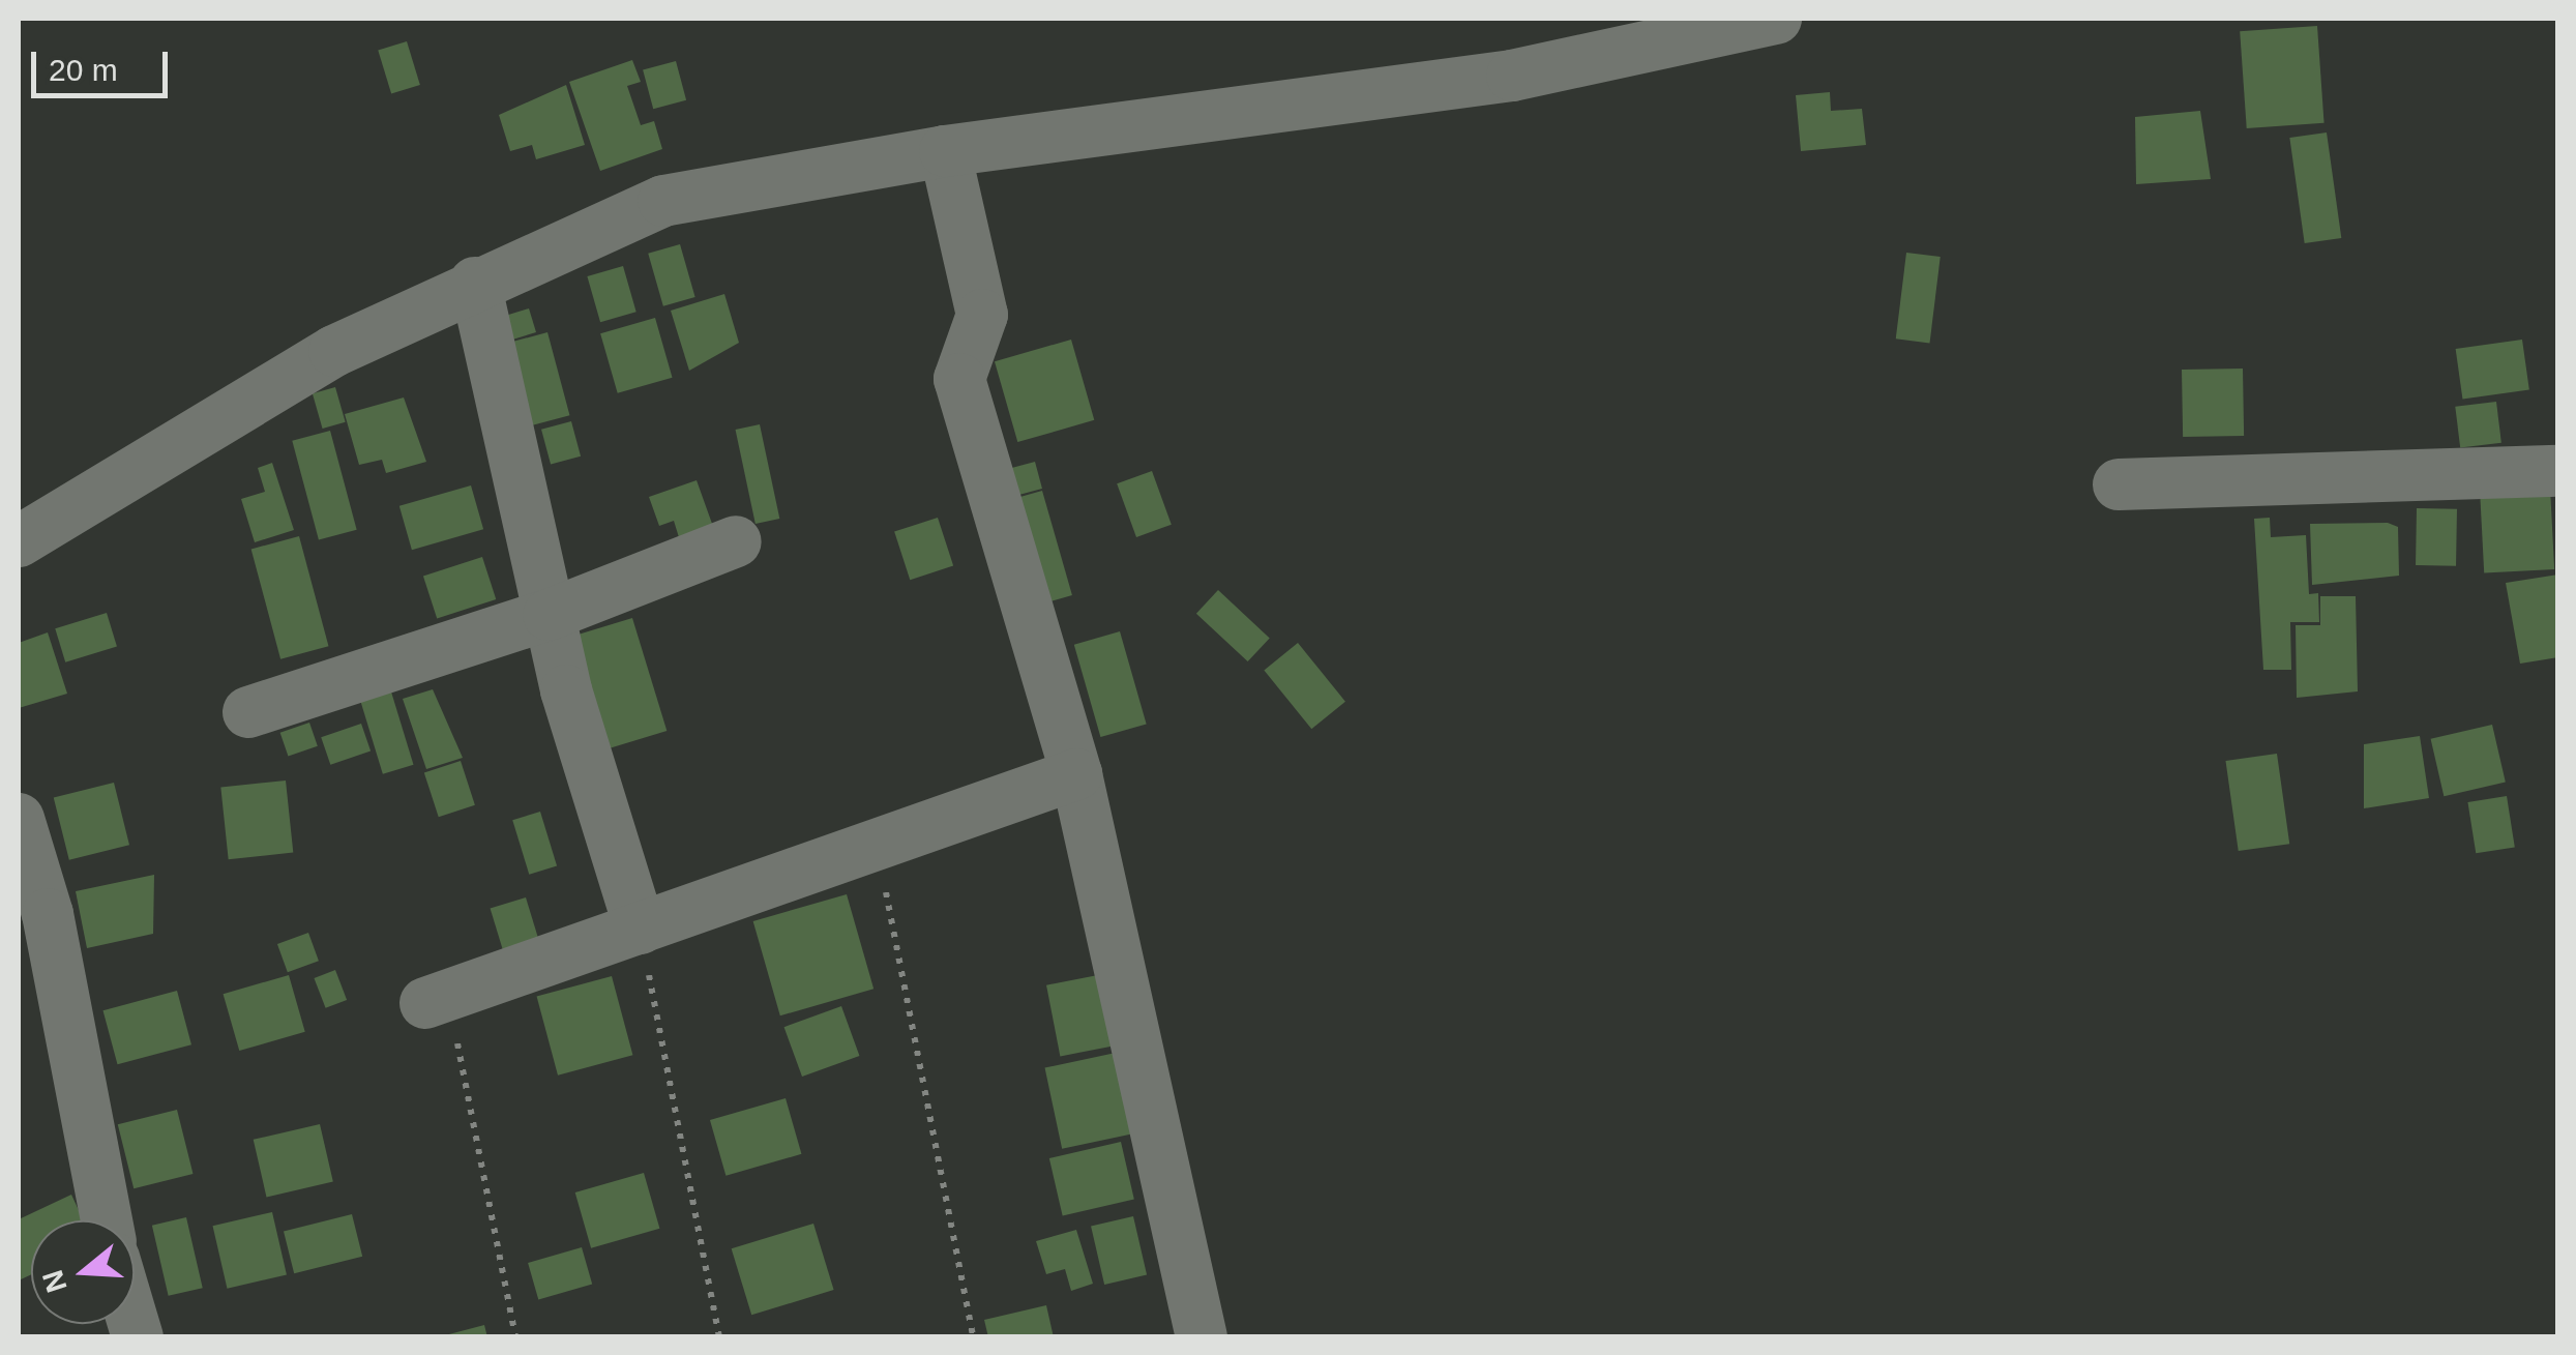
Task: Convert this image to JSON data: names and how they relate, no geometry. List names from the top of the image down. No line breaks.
{"scale_bar":"20 m","north":"left"}
